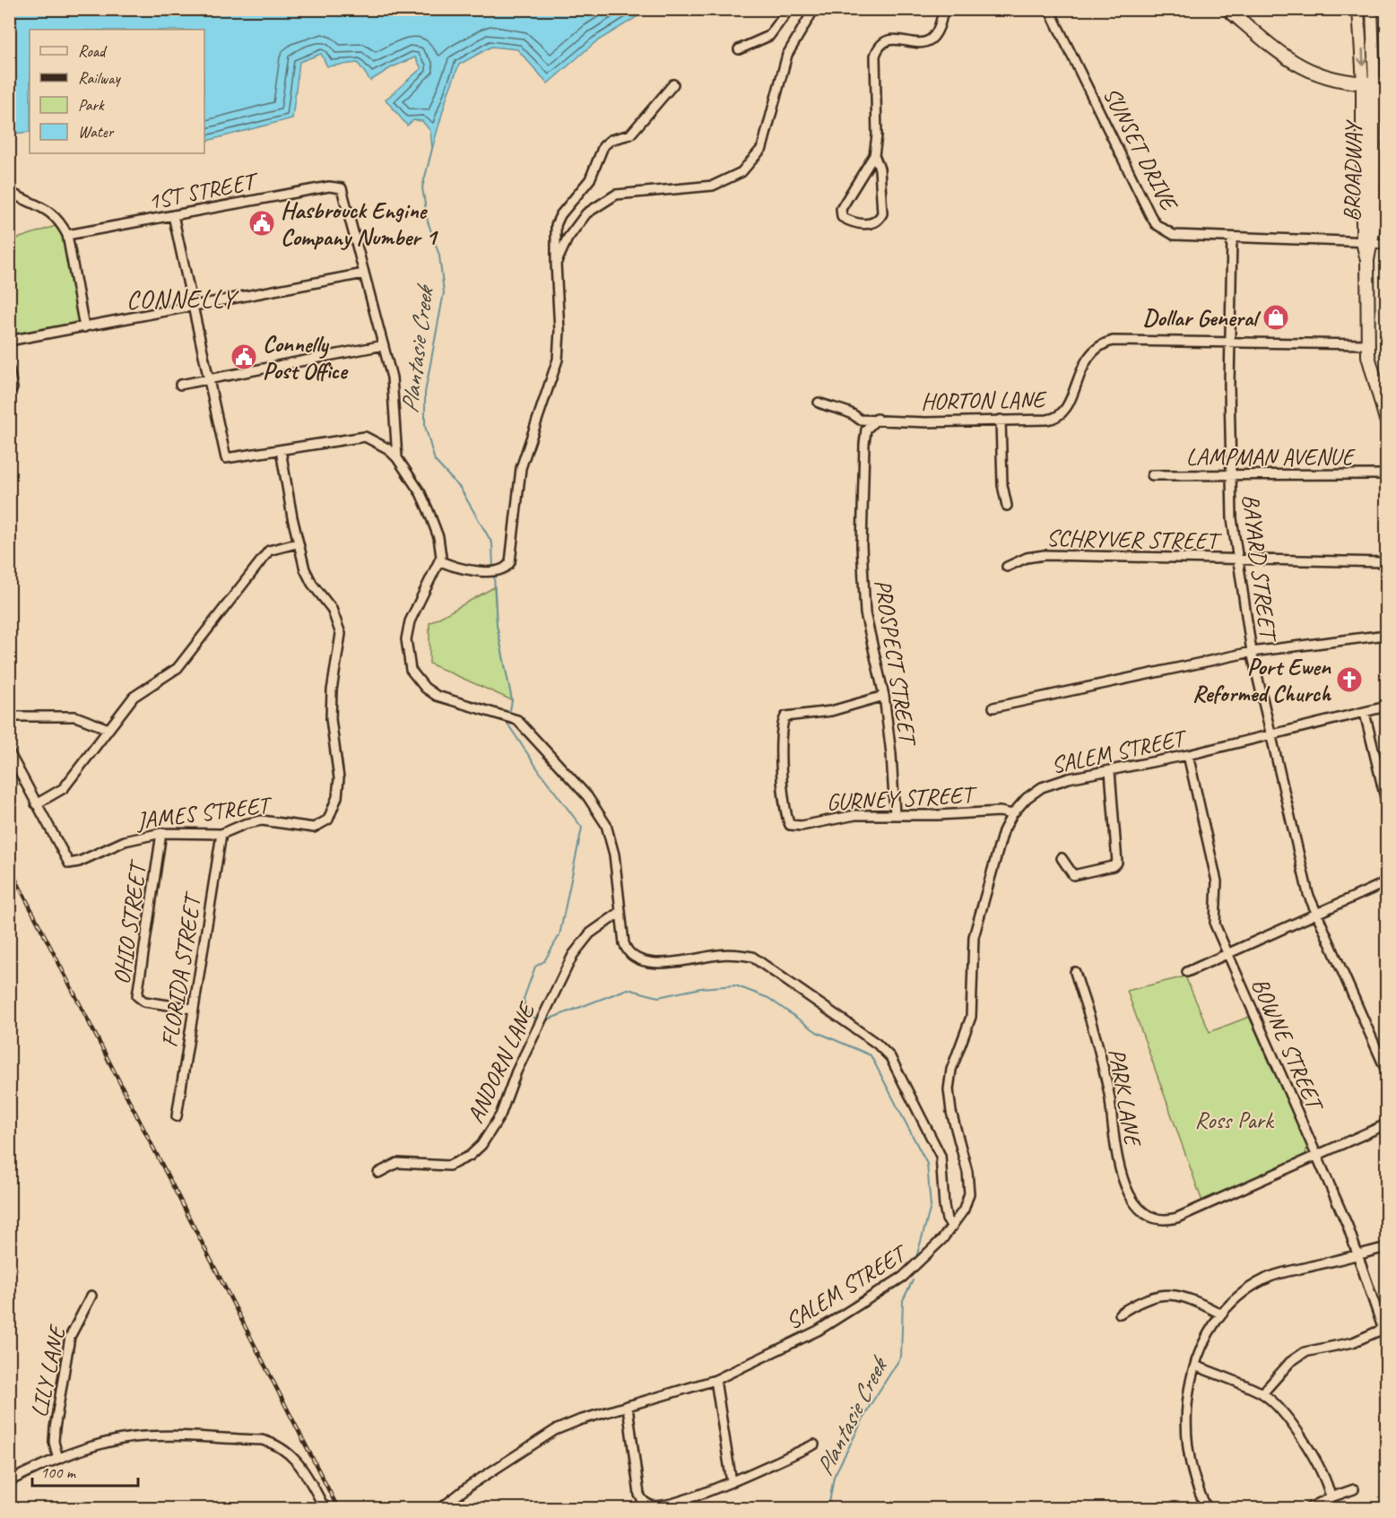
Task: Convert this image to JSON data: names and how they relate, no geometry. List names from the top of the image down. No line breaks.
{"streets":{"highway":["BROADWAY"],"street":["SUNSET DRIVE","1ST STREET","HORTON LANE","LAMPMAN AVENUE","SCHRYVER STREET","BAYARD STREET","PROSPECT STREET","SALEM STREET","GURNEY STREET","JAMES STREET","OHIO STREET","FLORIDA STREET","BOWNE STREET","ANDORN LANE","PARK LANE","LILY LANE"]},"crossings":[["SUNSET DRIVE","BROADWAY"],["SUNSET DRIVE","BAYARD STREET"],["BROADWAY","HORTON LANE"],["HORTON LANE","BAYARD STREET"],["HORTON LANE","PROSPECT STREET"],["LAMPMAN AVENUE","BAYARD STREET"],["SCHRYVER STREET","BAYARD STREET"],["BAYARD STREET","SALEM STREET"],["PROSPECT STREET","GURNEY STREET"],["SALEM STREET","GURNEY STREET"],["SALEM STREET","BOWNE STREET"],["JAMES STREET","OHIO STREET"],["JAMES STREET","FLORIDA STREET"],["OHIO STREET","FLORIDA STREET"],["BOWNE STREET","PARK LANE"]],"districts":["CONNELLY"],"water":["Plantasie Creek"],"parks":["Ross Park"],"places":{"public building":["Hasbrouck Engine Company Number 1","Connelly Post Office"],"shop":["Dollar General"],"church":["Port Ewen Reformed Church"]},"legend":["Road","Railway","Park","Water"],"scale_bar":"100 m"}
